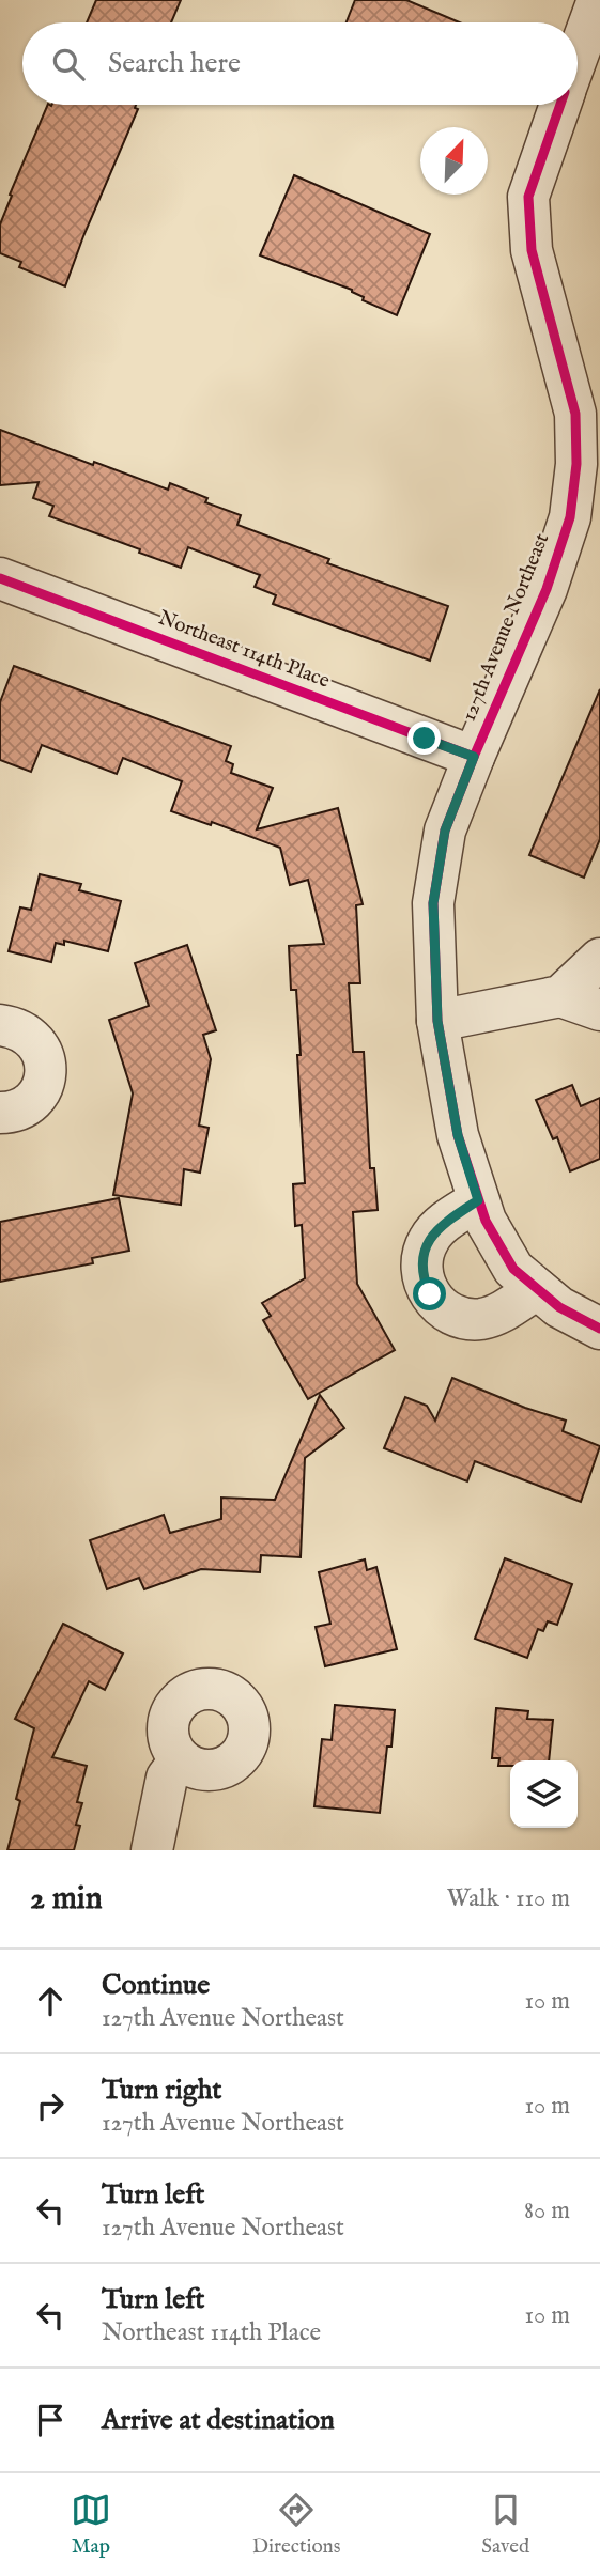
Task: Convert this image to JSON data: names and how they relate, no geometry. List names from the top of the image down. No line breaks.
{"streets":{"street":["127th Avenue Northeast","Northeast 114th Place"]},"crossings":[["127th Avenue Northeast","Northeast 114th Place"]],"north":"top right","page":{"search":"Search here","heading":["2 min","Walk · 110 m"],"list":[["Continue","127th Avenue Northeast","10 m"],["Turn right","127th Avenue Northeast","10 m"],["Turn left","127th Avenue Northeast","80 m"],["Turn left","Northeast 114th Place","10 m"],"Arrive at destination"],"nav":["Map","Directions","Saved"]}}
